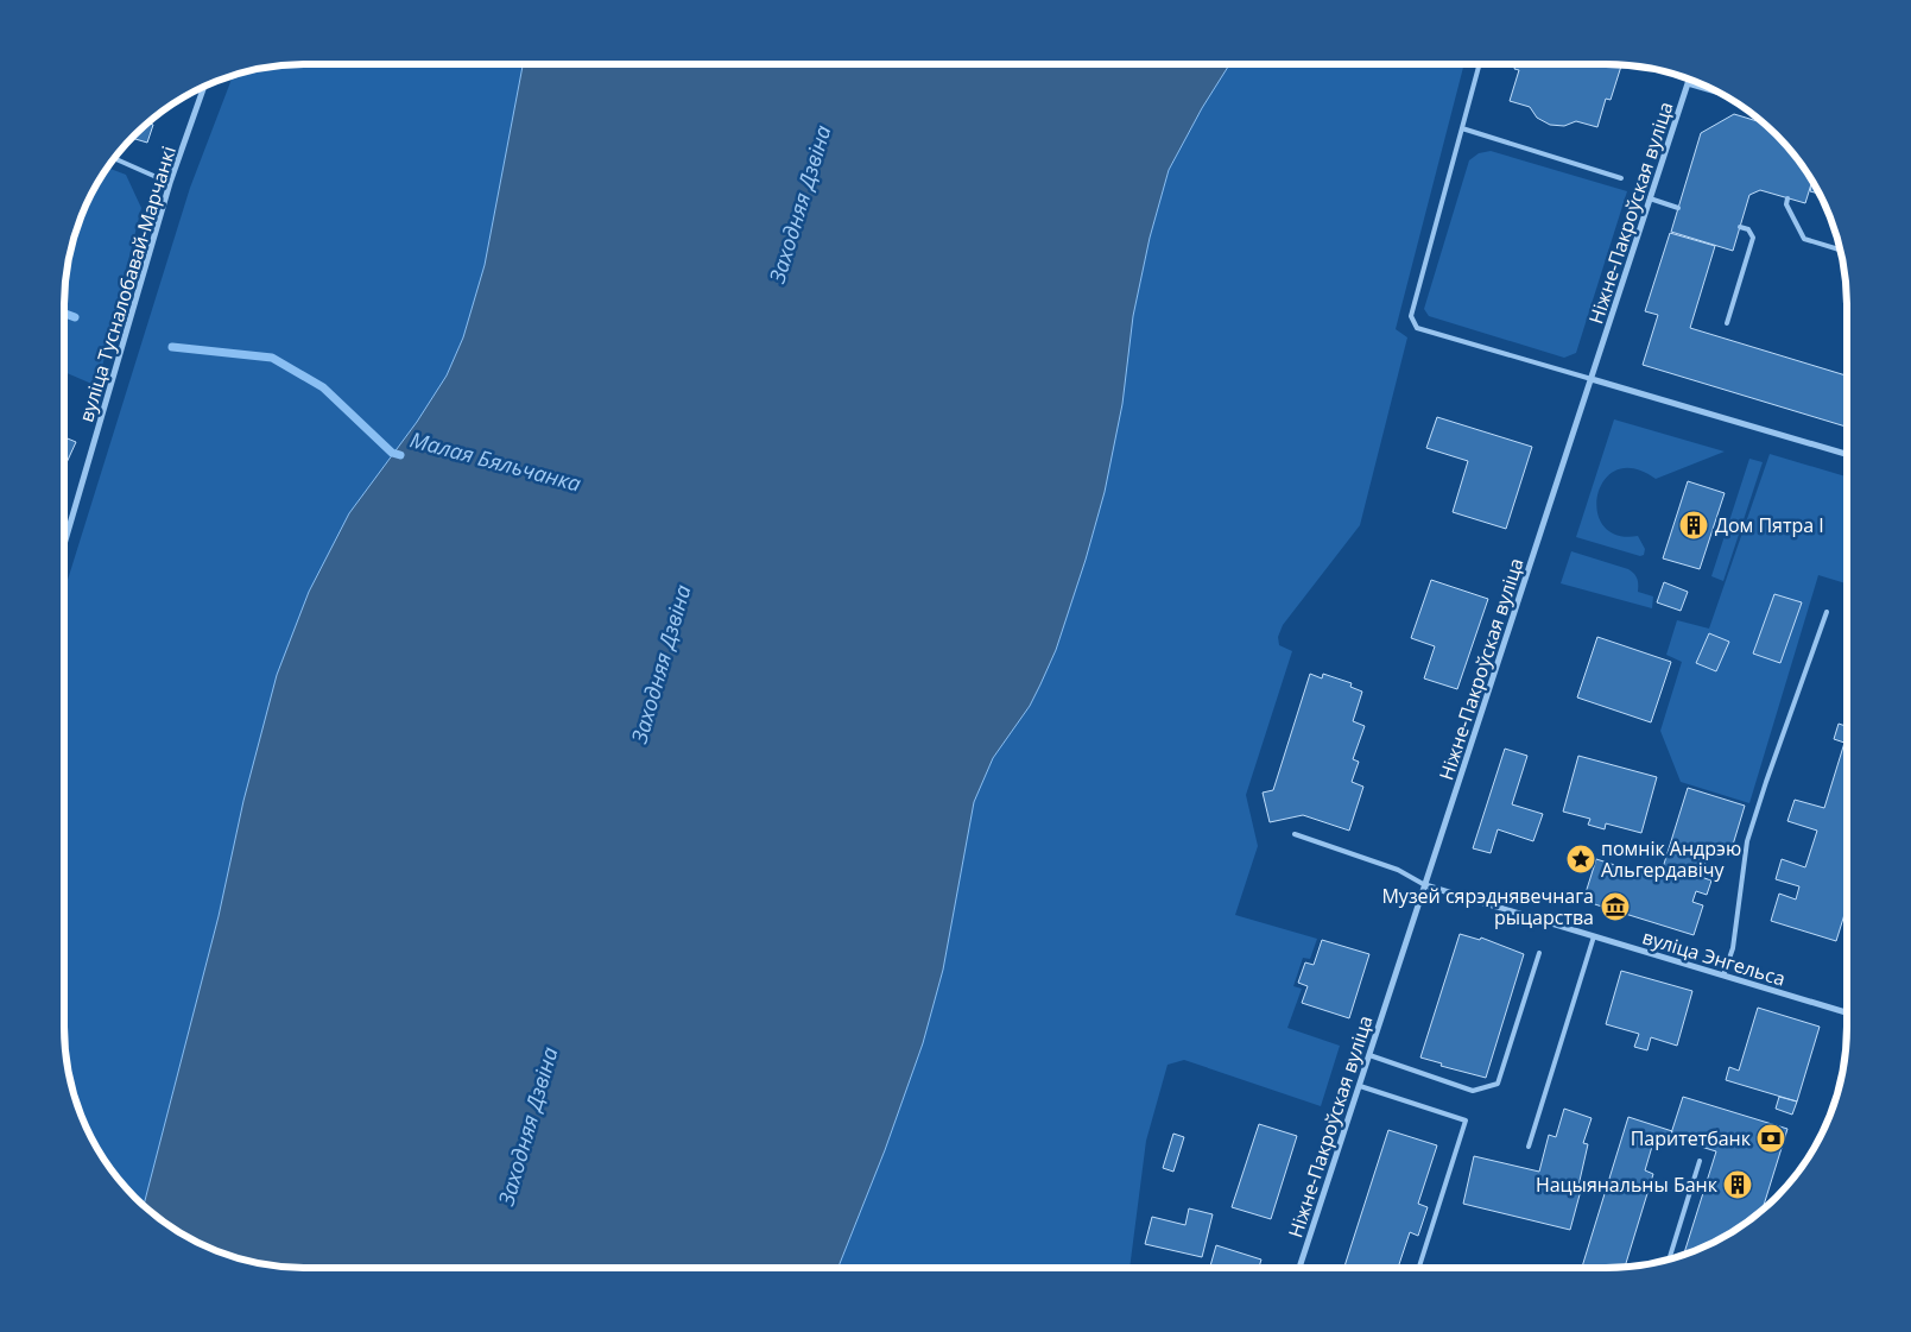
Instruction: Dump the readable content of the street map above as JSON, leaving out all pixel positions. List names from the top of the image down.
{
  "streets": {
    "street": ["Ніжне-Пакроўская вуліца", "вуліца Тусналобавай-Марчанкі", "вуліца Энгельса"]
  },
  "crossings": [
    ["Ніжне-Пакроўская вуліца", "вуліца Энгельса"]
  ],
  "water": ["Заходняя Дзвіна", "Малая Бяльчанка"],
  "places": {
    "building": ["Дом Пятра І", "Нацыянальны Банк"],
    "place": ["помнік Андрэю Альгердавічу"],
    "museum": ["Музей сярэднявечнага рыцарства"],
    "bank": ["Паритетбанк"]
  }
}
